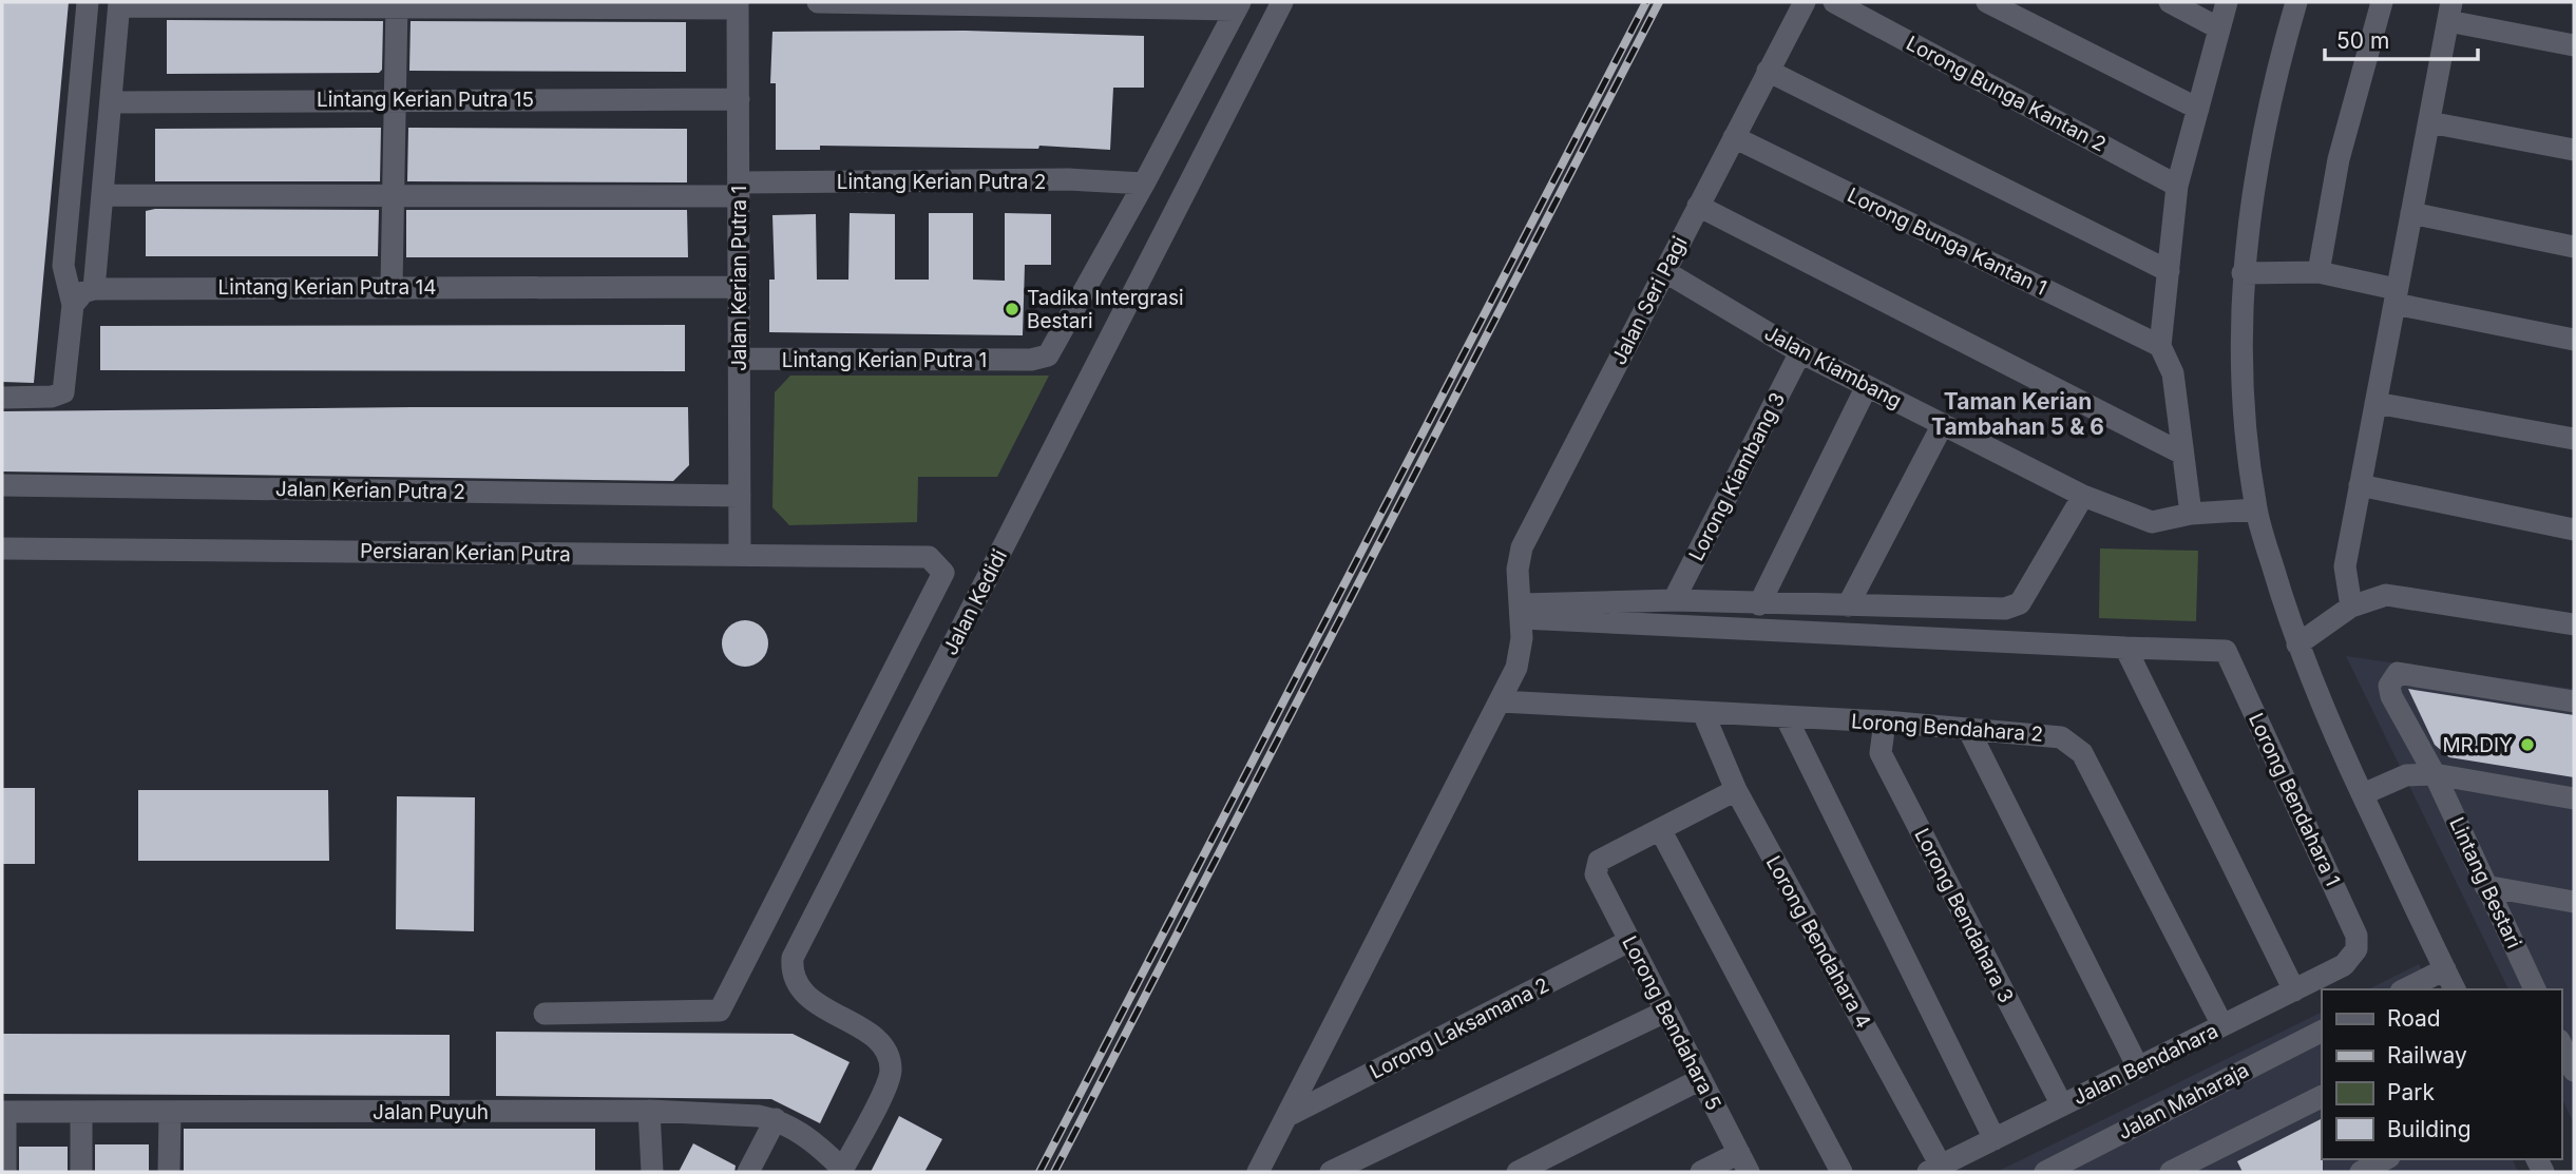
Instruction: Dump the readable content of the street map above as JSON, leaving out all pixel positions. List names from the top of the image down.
{
  "streets": {
    "street": [
      "Lorong Bunga Kantan 2",
      "Lintang Kerian Putra 15",
      "Lintang Kerian Putra 2",
      "Lorong Bunga Kantan 1",
      "Jalan Kerian Putra 1",
      "Lintang Kerian Putra 14",
      "Jalan Seri Pagi",
      "Lintang Kerian Putra 1",
      "Jalan Kiambang",
      "Lorong Kiambang 3",
      "Jalan Kerian Putra 2",
      "Persiaran Kerian Putra",
      "Jalan Kedidi",
      "Lorong Bendahara 2",
      "Lorong Bendahara 1",
      "Lintang Bestari",
      "Lorong Bendahara 3",
      "Lorong Bendahara 4",
      "Lorong Bendahara 5",
      "Lorong Laksamana 2",
      "Jalan Bendahara",
      "Jalan Maharaja",
      "Jalan Puyuh"
    ]
  },
  "crossings": [
    ["Lintang Kerian Putra 15", "Jalan Kerian Putra 1"],
    ["Lintang Kerian Putra 2", "Jalan Kerian Putra 1"],
    ["Lintang Kerian Putra 2", "Lintang Kerian Putra 1"],
    ["Lorong Bunga Kantan 1", "Jalan Seri Pagi"],
    ["Jalan Kerian Putra 1", "Lintang Kerian Putra 14"],
    ["Jalan Kerian Putra 1", "Lintang Kerian Putra 1"],
    ["Jalan Kerian Putra 1", "Jalan Kerian Putra 2"],
    ["Jalan Kerian Putra 1", "Persiaran Kerian Putra"],
    ["Jalan Seri Pagi", "Jalan Kiambang"],
    ["Jalan Seri Pagi", "Lorong Bendahara 2"],
    ["Jalan Seri Pagi", "Lorong Laksamana 2"],
    ["Jalan Kiambang", "Lorong Kiambang 3"],
    ["Jalan Kedidi", "Jalan Puyuh"],
    ["Lorong Bendahara 2", "Lorong Bendahara 3"],
    ["Lorong Bendahara 2", "Lorong Bendahara 4"],
    ["Lorong Bendahara 2", "Jalan Bendahara"],
    ["Lorong Bendahara 1", "Jalan Bendahara"],
    ["Lorong Bendahara 3", "Jalan Bendahara"],
    ["Lorong Bendahara 4", "Jalan Bendahara"],
    ["Lorong Bendahara 5", "Lorong Laksamana 2"]
  ],
  "districts": ["Taman Kerian Tambahan 5 & 6"],
  "places": ["Tadika Intergrasi Bestari", "MR.DIY"],
  "legend": [
    "Road",
    "Railway",
    "Park",
    "Building"
  ],
  "scale_bar": "50 m"
}
